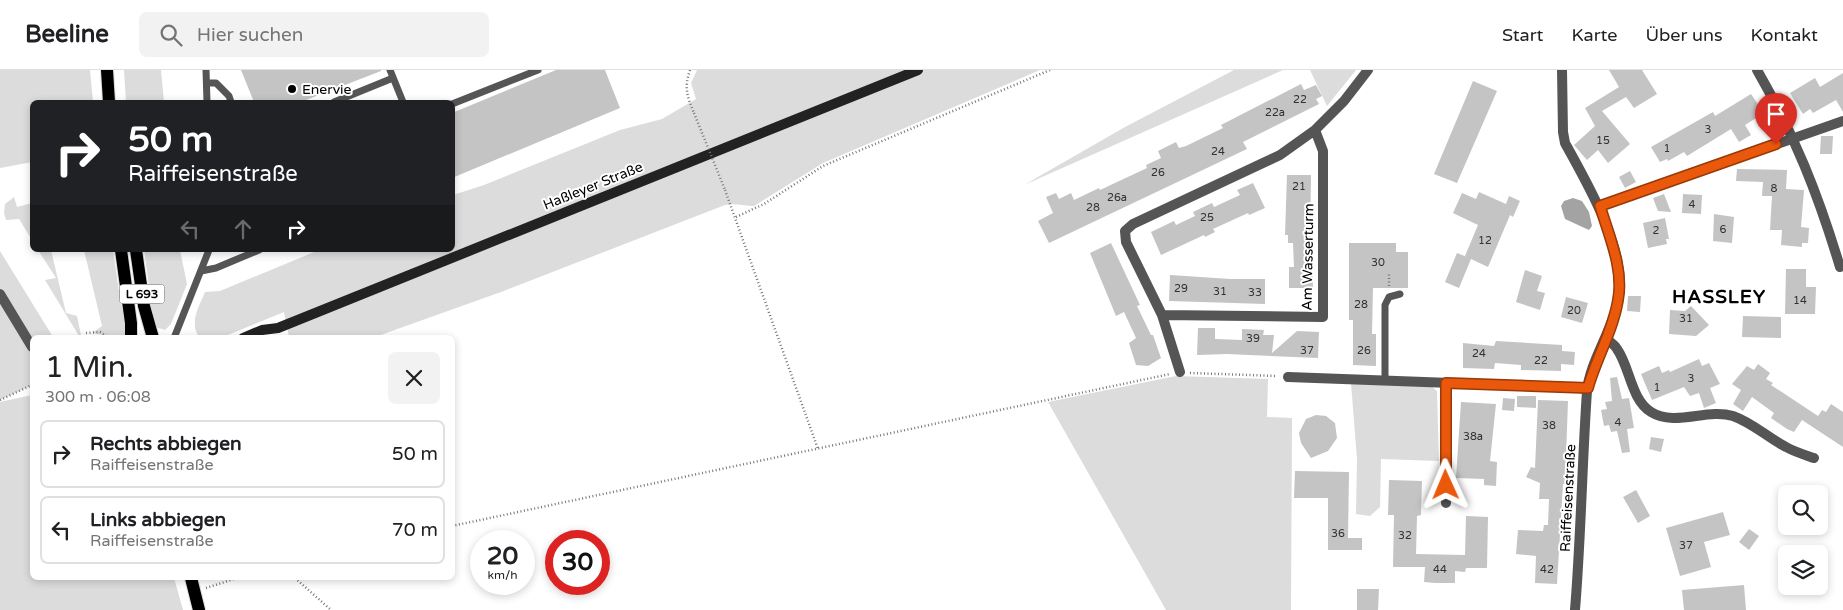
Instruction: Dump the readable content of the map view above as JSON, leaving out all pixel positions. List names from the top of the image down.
{
  "streets": {
    "main road": ["Haßleyer Straße", "L 693"],
    "street": ["Am Wasserturm", "Raiffeisenstraße"]
  },
  "districts": ["HASSLEY"],
  "places": ["Enervie"],
  "house_numbers": [
    "22",
    "22a",
    "3",
    "15",
    "1",
    "24",
    "26",
    "21",
    "8",
    "26a",
    "4",
    "28",
    "25",
    "6",
    "2",
    "12",
    "30",
    "29",
    "31",
    "33",
    "14",
    "28",
    "20",
    "31",
    "39",
    "37",
    "26",
    "24",
    "22",
    "3",
    "1",
    "4",
    "38",
    "38a",
    "36",
    "32",
    "37",
    "44",
    "42"
  ],
  "page": {
    "header": "Beeline",
    "search": "Hier suchen",
    "nav": [
      "Start",
      "Karte",
      "Über uns",
      "Kontakt"
    ],
    "turn": ["50 m", "Raiffeisenstraße"],
    "heading": ["1 Min.", "300 m · 06:08"],
    "list": [
      {
        "name": "Rechts abbiegen",
        "note": "Raiffeisenstraße",
        "value": "50 m"
      },
      {
        "name": "Links abbiegen",
        "note": "Raiffeisenstraße",
        "value": "70 m"
      }
    ],
    "speed": "20 km/h",
    "limit": "30"
  }
}
